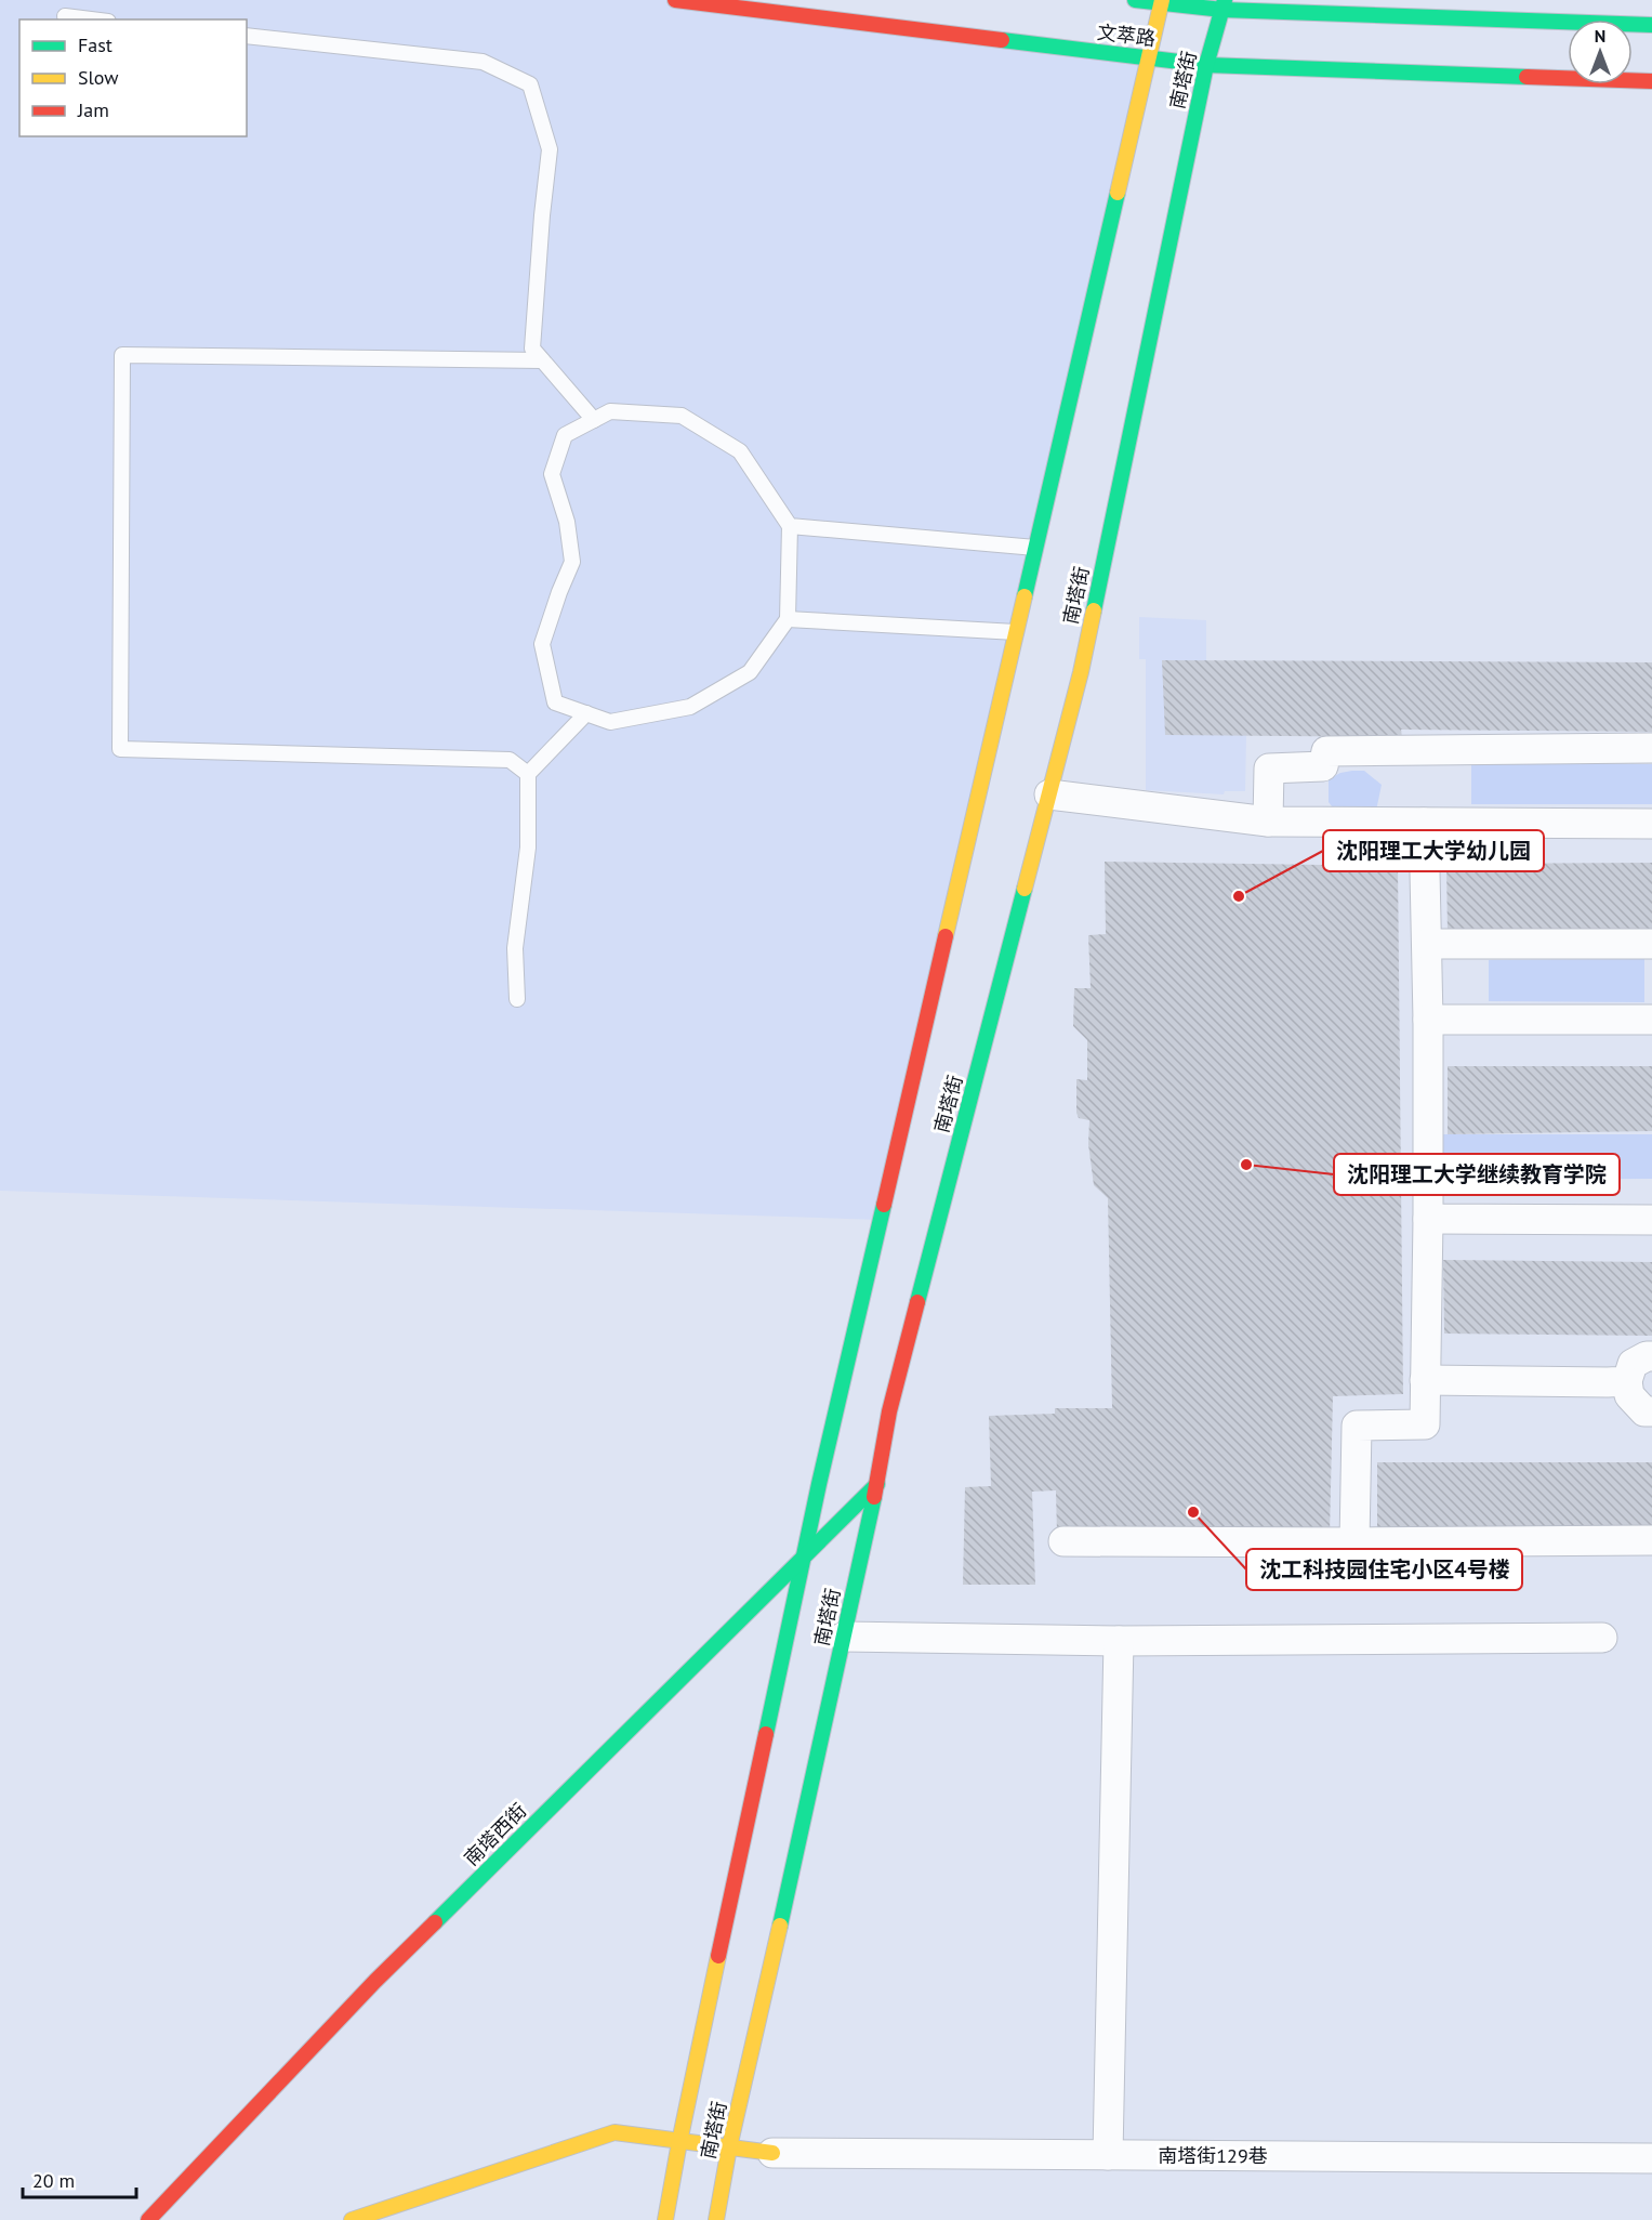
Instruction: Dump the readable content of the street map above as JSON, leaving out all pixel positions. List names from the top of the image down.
{
  "streets": {
    "street": [
      "文萃路",
      "南塔街",
      "南塔西街",
      "南塔街129巷"
    ]
  },
  "crossings": [
    ["文萃路", "南塔街"],
    ["南塔街", "南塔西街"]
  ],
  "places": ["沈阳理工大学幼儿园", "沈阳理工大学继续教育学院", "沈工科技园住宅小区4号楼"],
  "legend": ["Fast", "Slow", "Jam"],
  "scale_bar": "20 m",
  "north": "top"
}
